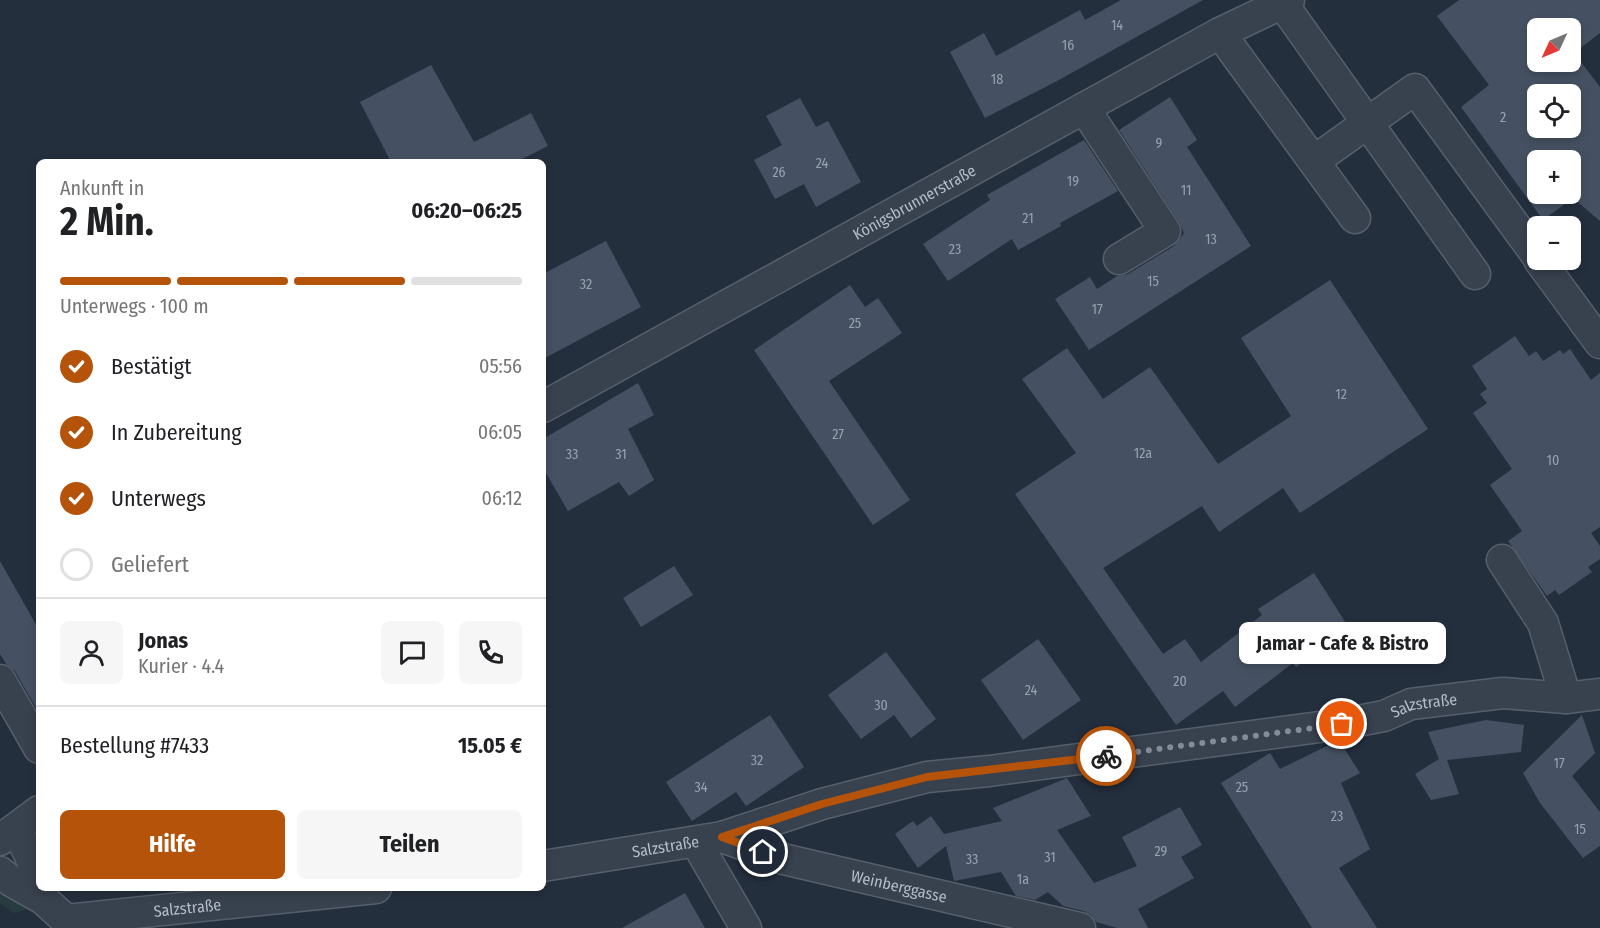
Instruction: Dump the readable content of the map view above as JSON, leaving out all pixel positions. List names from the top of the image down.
{
  "streets": {
    "street": ["Königsbrunnerstraße", "Salzstraße", "Weinberggasse"]
  },
  "crossings": [
    ["Salzstraße", "Weinberggasse"]
  ],
  "places": ["Jamar - Cafe & Bistro"],
  "house_numbers": [
    "14",
    "16",
    "18",
    "2",
    "9",
    "24",
    "26",
    "19",
    "11",
    "21",
    "13",
    "23",
    "15",
    "32",
    "17",
    "25",
    "12",
    "27",
    "12a",
    "33",
    "31",
    "10",
    "20",
    "24",
    "30",
    "32",
    "17",
    "34",
    "25",
    "23",
    "15",
    "29",
    "31",
    "33",
    "1a"
  ],
  "north": "bottom left",
  "page": {
    "map_buttons": ["+", "−"],
    "heading": ["2 Min.", "Ankunft in", "06:20–06:25"],
    "panel": [
      "Jonas",
      "Kurier · 4.4",
      "Bestellung #7433",
      "15.05 €"
    ],
    "bar": "Unterwegs · 100 m",
    "list": [
      ["Bestätigt", "05:56"],
      ["In Zubereitung", "06:05"],
      ["Unterwegs", "06:12"],
      "Geliefert"
    ],
    "bubble": "Jamar - Cafe & Bistro",
    "buttons": ["Hilfe", "Teilen"]
  }
}
